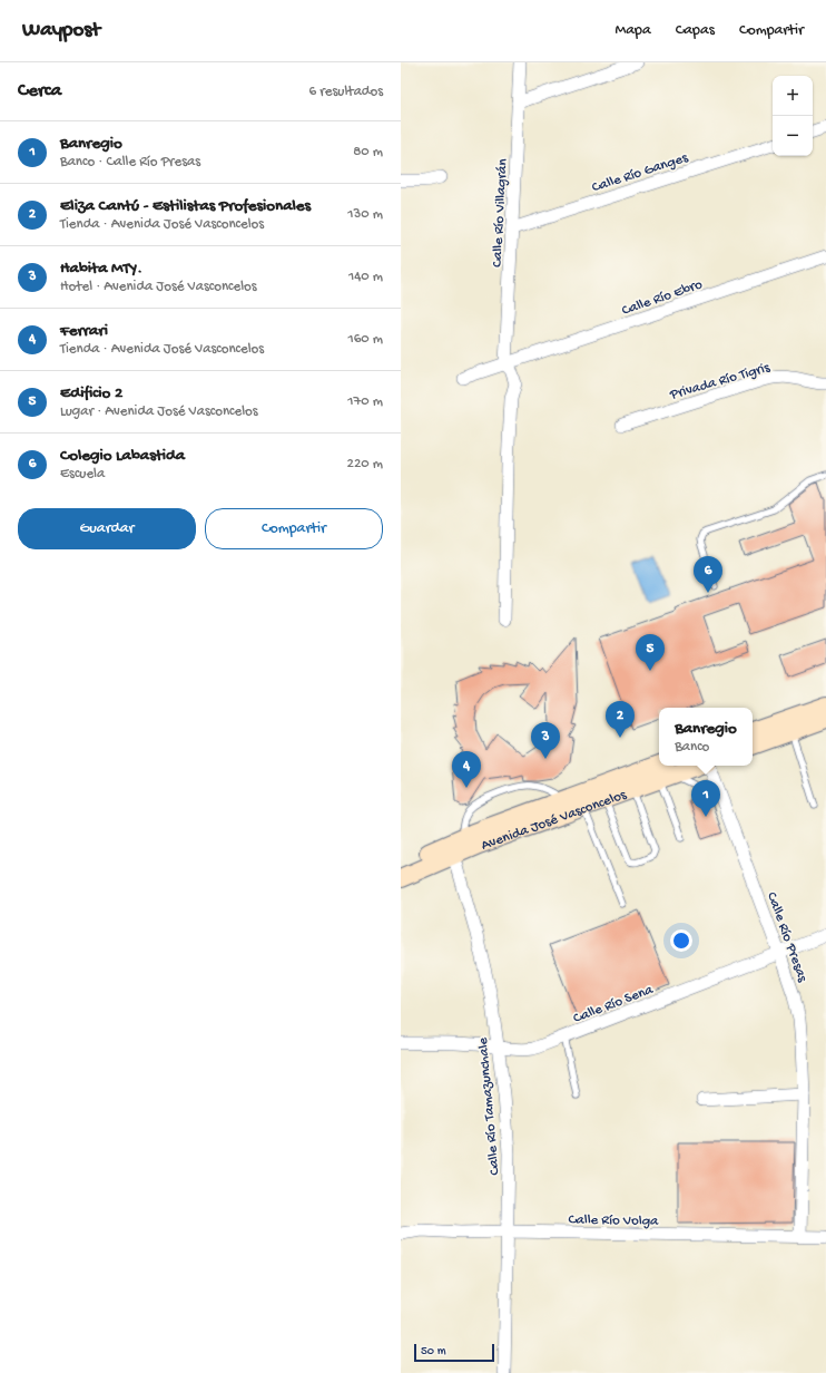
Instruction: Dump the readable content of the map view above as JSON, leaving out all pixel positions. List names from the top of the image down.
{
  "streets": {
    "main road": ["Avenida José Vasconcelos"],
    "street": [
      "Calle Río Ganges",
      "Calle Río Villagrán",
      "Calle Río Ebro",
      "Privada Río Tigris",
      "Calle Río Presas",
      "Calle Río Sena",
      "Calle Río Tamazunchale",
      "Calle Río Volga"
    ]
  },
  "crossings": [
    ["Calle Río Ganges", "Calle Río Villagrán"],
    ["Calle Río Villagrán", "Calle Río Ebro"],
    ["Avenida José Vasconcelos", "Calle Río Tamazunchale"],
    ["Calle Río Presas", "Calle Río Sena"],
    ["Calle Río Presas", "Calle Río Volga"],
    ["Calle Río Sena", "Calle Río Tamazunchale"],
    ["Calle Río Tamazunchale", "Calle Río Volga"]
  ],
  "scale_bar": "50 m",
  "page": {
    "header": "Waypost",
    "nav": ["Mapa", "Capas", "Compartir"],
    "heading": ["Cerca", "6 resultados"],
    "map_buttons": ["+", "−"],
    "list": [
      {
        "mark": "1",
        "name": "Banregio",
        "note": "Banco · Calle Río Presas",
        "value": "80 m"
      },
      {
        "mark": "2",
        "name": "Eliza Cantú - Estilistas Profesionales",
        "note": "Tienda · Avenida José Vasconcelos",
        "value": "130 m"
      },
      {
        "mark": "3",
        "name": "Habita MTY.",
        "note": "Hotel · Avenida José Vasconcelos",
        "value": "140 m"
      },
      {
        "mark": "4",
        "name": "Ferrari",
        "note": "Tienda · Avenida José Vasconcelos",
        "value": "160 m"
      },
      {
        "mark": "5",
        "name": "Edificio 2",
        "note": "Lugar · Avenida José Vasconcelos",
        "value": "170 m"
      },
      {
        "mark": "6",
        "name": "Colegio Labastida",
        "note": "Escuela",
        "value": "220 m"
      }
    ],
    "buttons": ["Guardar", "Compartir"],
    "pins": [
      "6",
      "5",
      "2",
      "3",
      "4",
      "1"
    ],
    "popup": ["Banregio", "Banco"],
    "scale": "50 m"
  }
}
